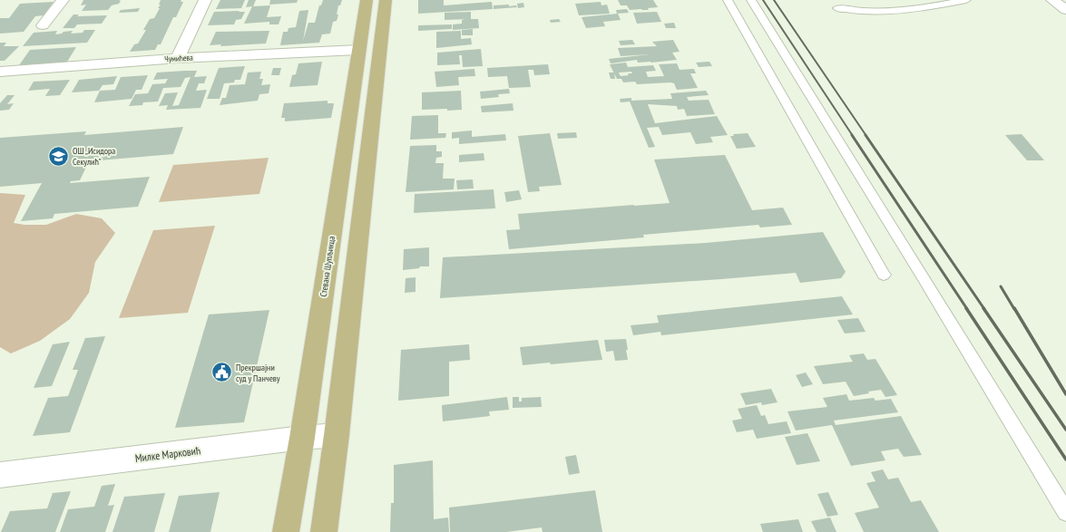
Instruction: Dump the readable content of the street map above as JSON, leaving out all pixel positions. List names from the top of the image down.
{
  "streets": {
    "main road": ["Стевана Шупљикца"],
    "street": ["Чумићева", "Милке Марковић"]
  },
  "crossings": [
    ["Чумићева", "Стевана Шупљикца"],
    ["Стевана Шупљикца", "Милке Марковић"]
  ],
  "places": {
    "school or university": ["ОШ „Исидора Секулић”"],
    "public building": ["Прекршајни суд у Панчеву"]
  }
}
